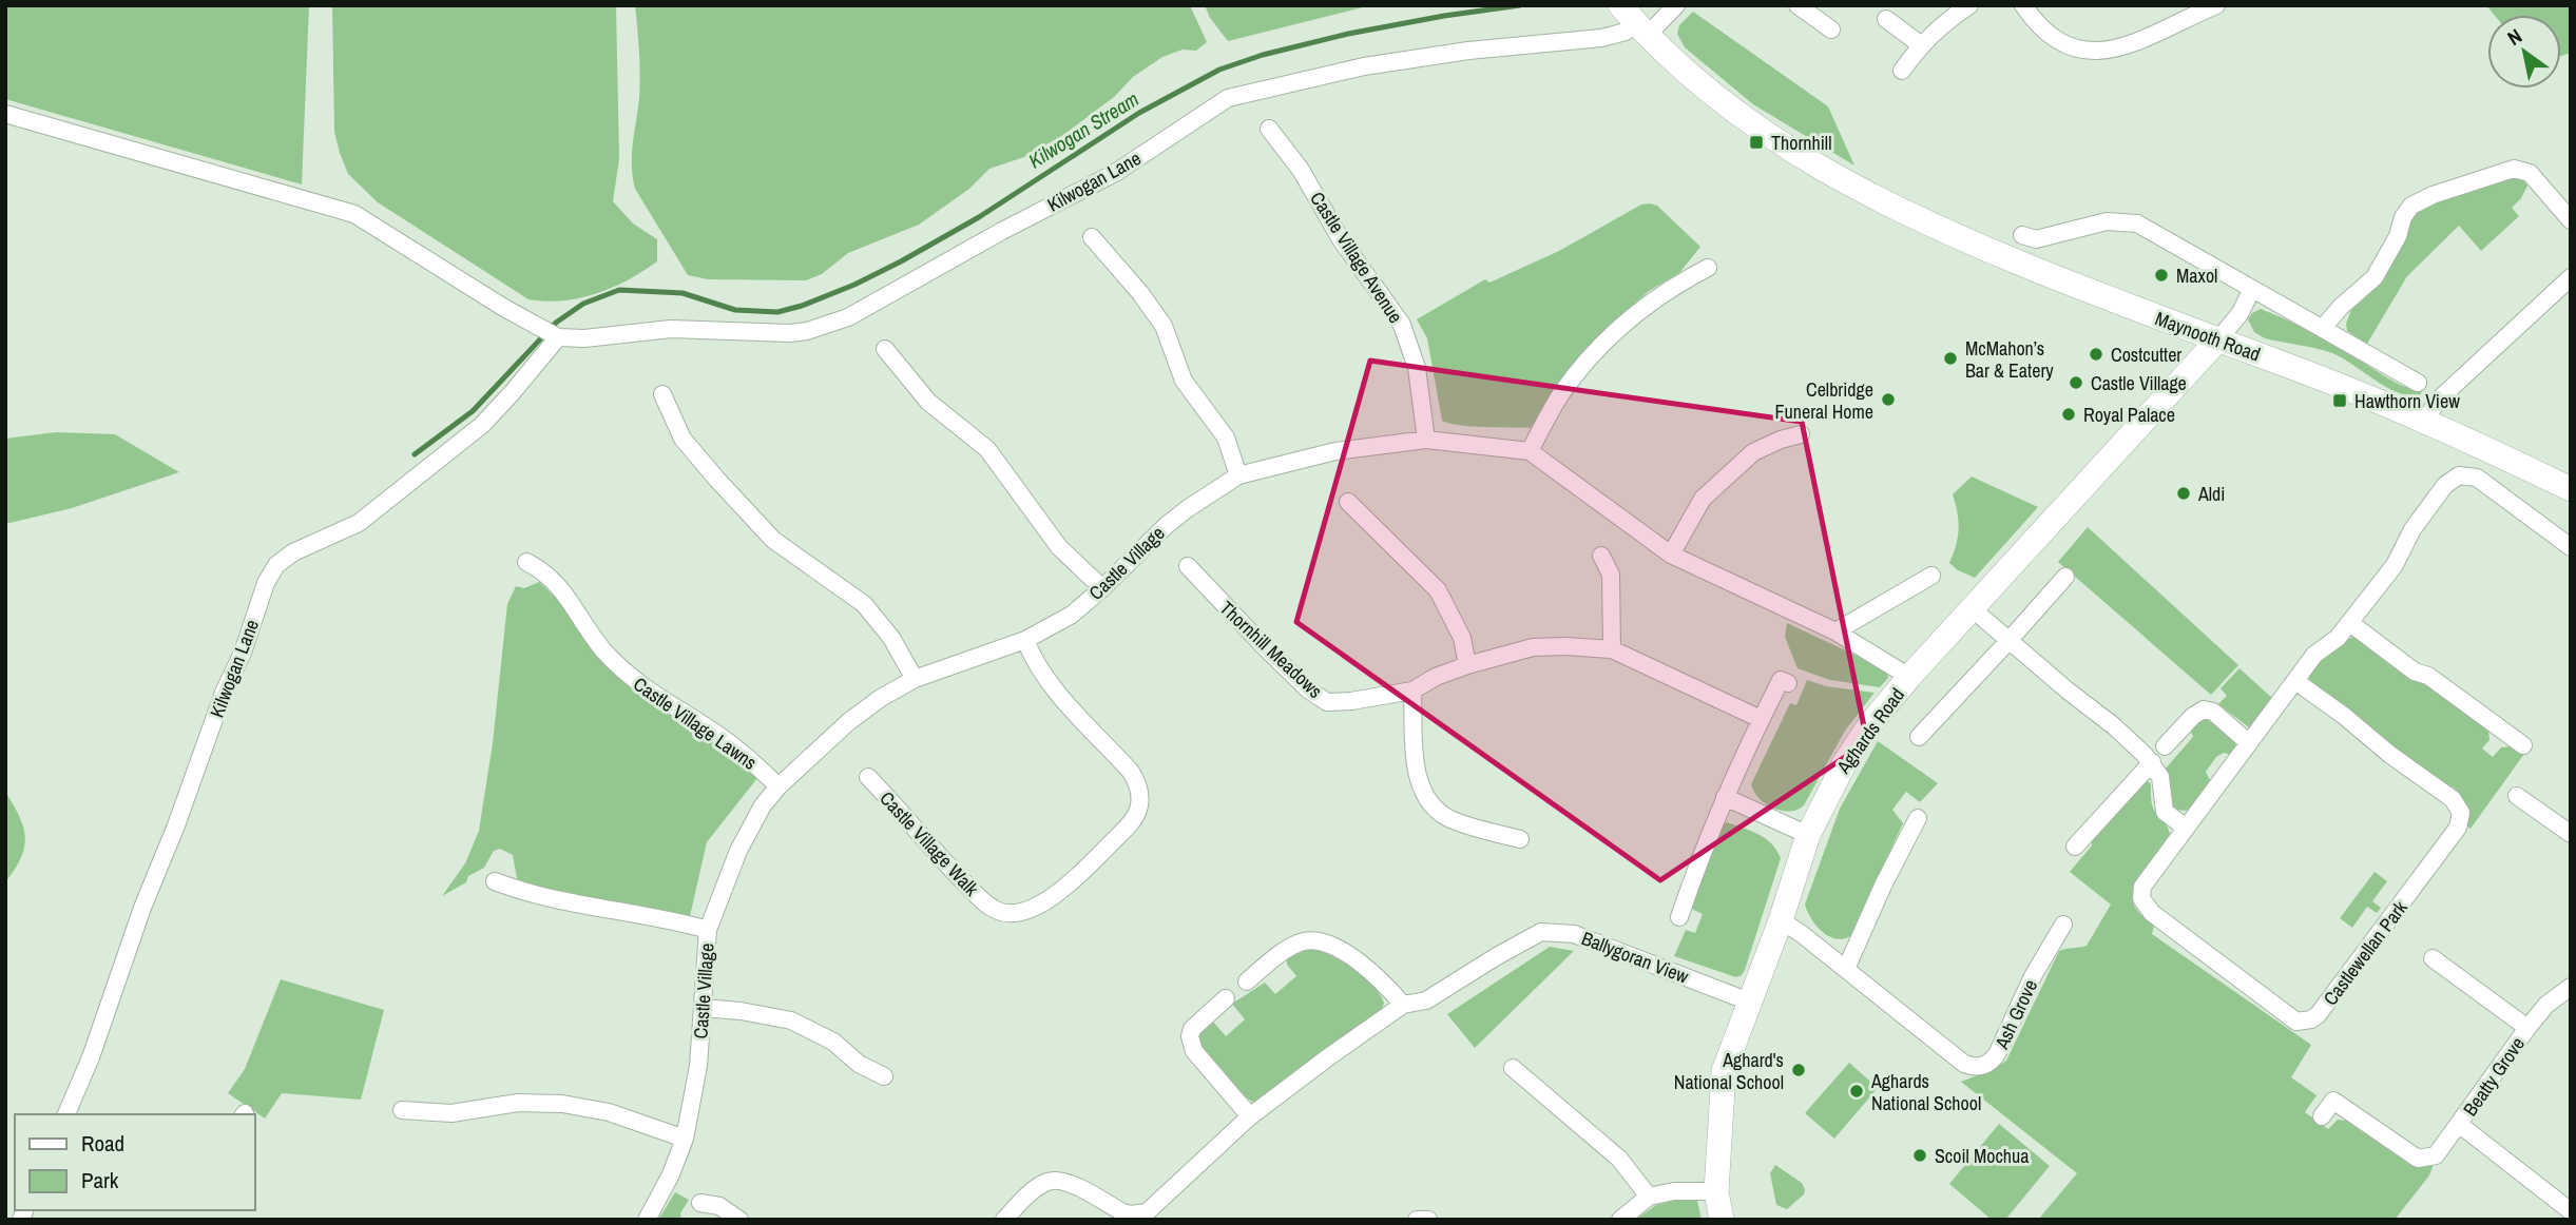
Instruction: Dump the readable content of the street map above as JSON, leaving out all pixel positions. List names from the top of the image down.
{
  "streets": {
    "street": [
      "Kilwogan Lane",
      "Castle Village Avenue",
      "Maynooth Road",
      "Castle Village",
      "Thornhill Meadows",
      "Castle Village Lawns",
      "Aghards Road",
      "Castle Village Walk",
      "Castlewellan Park",
      "Ballygoran View",
      "Ash Grove",
      "Beatty Grove"
    ]
  },
  "crossings": [
    ["Kilwogan Lane", "Maynooth Road"],
    ["Castle Village Avenue", "Castle Village"],
    ["Maynooth Road", "Aghards Road"],
    ["Castle Village", "Castle Village Lawns"],
    ["Castle Village", "Aghards Road"],
    ["Castle Village", "Castle Village Walk"],
    ["Aghards Road", "Ballygoran View"],
    ["Aghards Road", "Ash Grove"]
  ],
  "water": ["Kilwogan Stream"],
  "places": {
    "transit": ["Thornhill", "Hawthorn View"],
    "other": [
      "Maxol",
      "Costcutter",
      "McMahon’s Bar & Eatery",
      "Castle Village",
      "Celbridge Funeral Home",
      "Royal Palace",
      "Aldi",
      "Aghard's National School",
      "Aghards National School",
      "Scoil Mochua"
    ]
  },
  "legend": ["Road", "Park"],
  "north": "top left"
}
